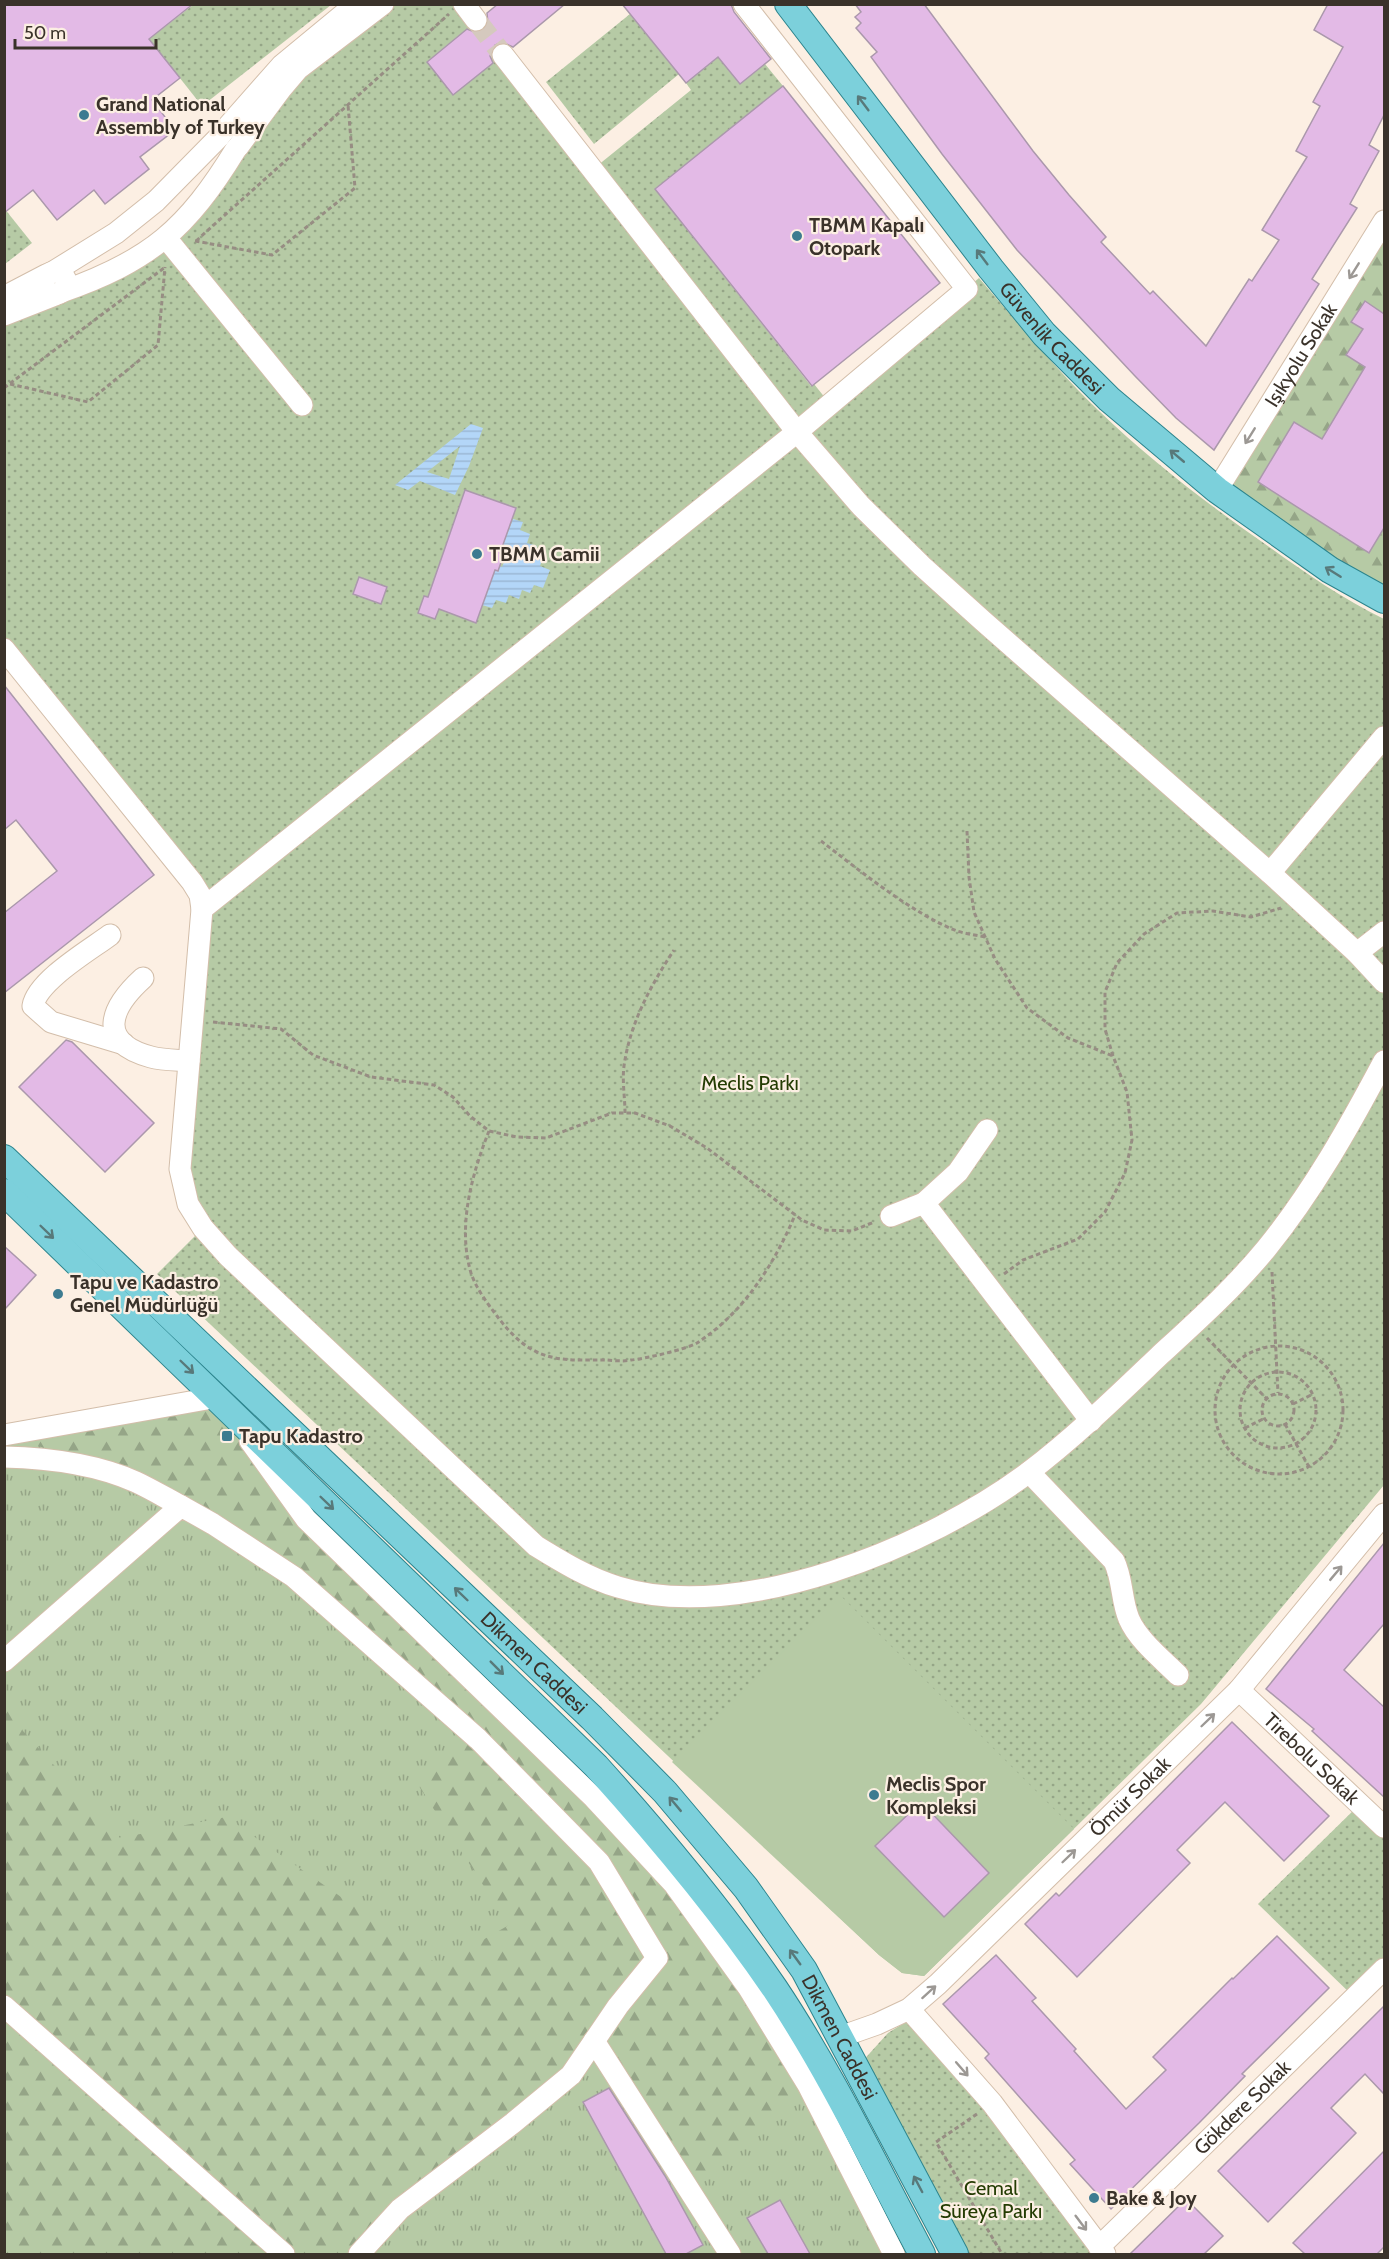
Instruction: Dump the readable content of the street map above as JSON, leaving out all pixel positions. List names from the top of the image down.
{
  "streets": {
    "main road": ["Güvenlik Caddesi", "Dikmen Caddesi"],
    "street": [
      "Işıkyolu Sokak",
      "Tirebolu Sokak",
      "Ömür Sokak",
      "Gökdere Sokak"
    ]
  },
  "crossings": [
    ["Güvenlik Caddesi", "Işıkyolu Sokak"],
    ["Dikmen Caddesi", "Ömür Sokak"],
    ["Tirebolu Sokak", "Ömür Sokak"]
  ],
  "one_way": ["Güvenlik Caddesi", "Işıkyolu Sokak", "Ömür Sokak"],
  "parks": ["Meclis Parkı", "Cemal Süreya Parkı"],
  "places": {
    "other": [
      "Grand National Assembly of Turkey",
      "TBMM Kapalı Otopark",
      "TBMM Camii",
      "Tapu ve Kadastro Genel Müdürlüğü",
      "Meclis Spor Kompleksi",
      "Bake & Joy"
    ],
    "transit": ["Tapu Kadastro"]
  },
  "scale_bar": "50 m"
}
